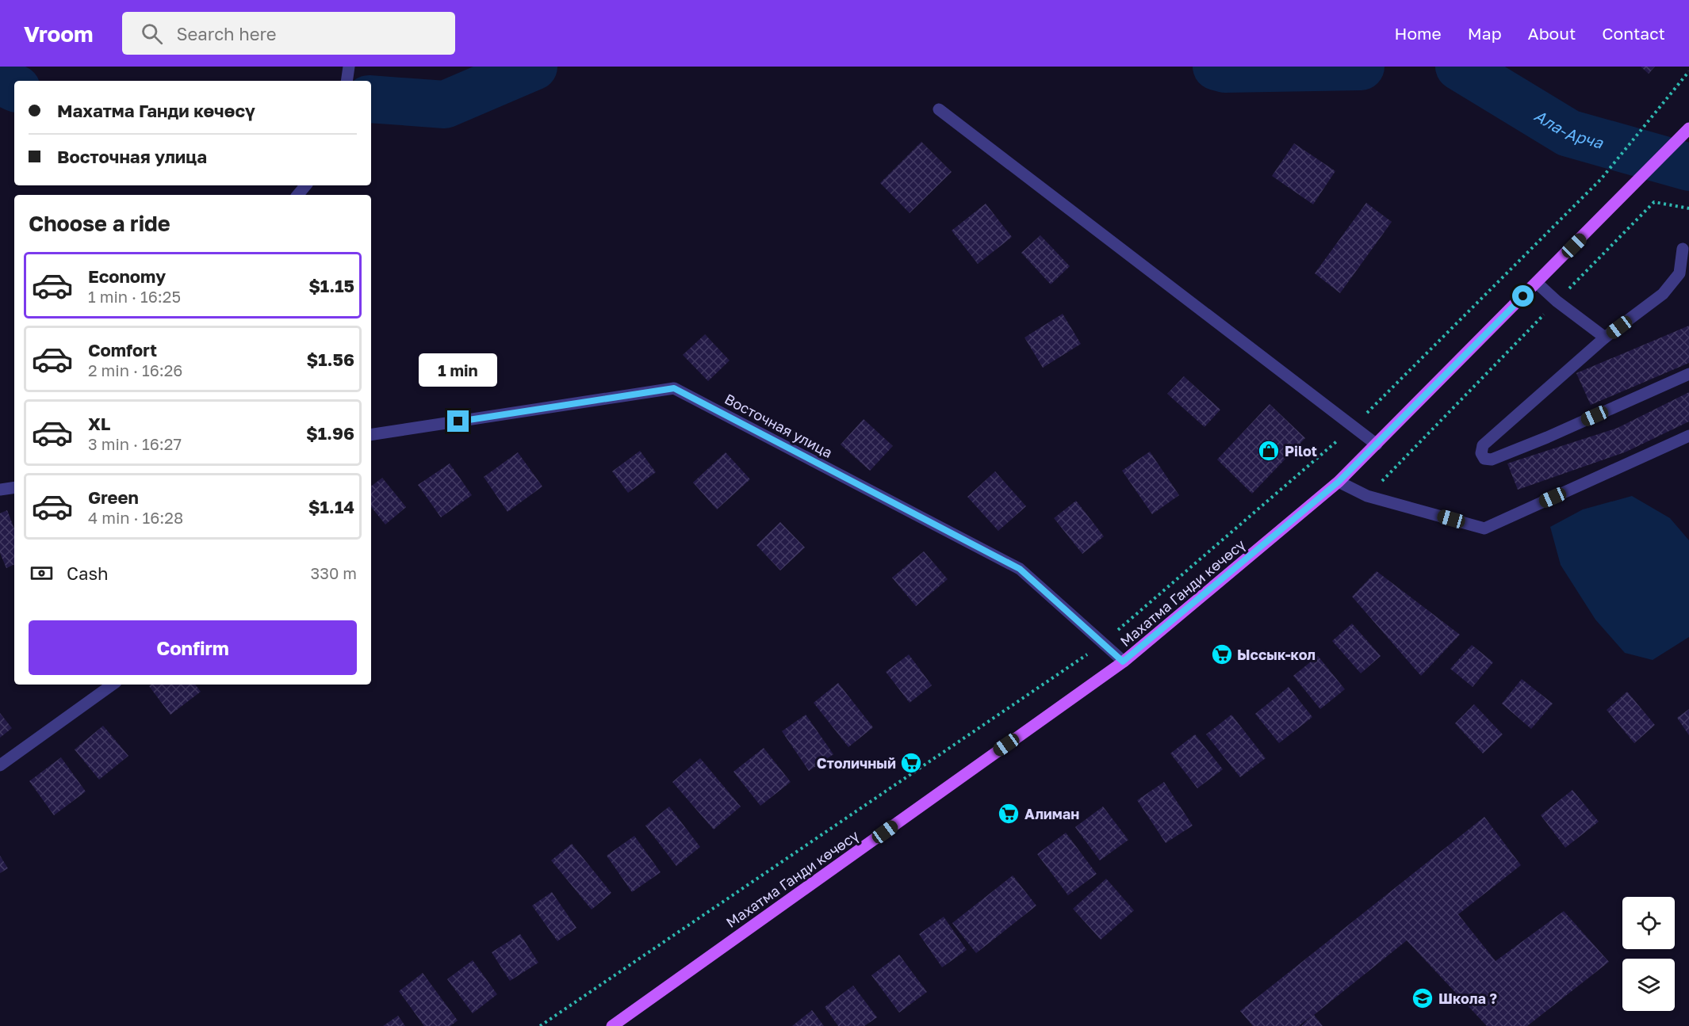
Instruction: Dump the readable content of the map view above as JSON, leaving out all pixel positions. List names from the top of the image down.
{
  "streets": {
    "main road": ["Махатма Ганди көчөсү"],
    "street": ["Восточная улица"]
  },
  "crossings": [
    ["Восточная улица", "Махатма Ганди көчөсү"]
  ],
  "water": ["Ала-Арча"],
  "places": {
    "shop": ["Pilot"],
    "supermarket": ["Ыссык-кол", "Столичный", "Алиман"],
    "school or university": ["Школа ?"]
  },
  "page": {
    "header": "Vroom",
    "search": "Search here",
    "nav": [
      "Home",
      "Map",
      "About",
      "Contact"
    ],
    "banner": ["Махатма Ганди көчөсү", "Восточная улица"],
    "heading": "Choose a ride",
    "list": [
      {
        "name": "Economy",
        "note": "1 min · 16:25",
        "value": "$1.15"
      },
      {
        "name": "Comfort",
        "note": "2 min · 16:26",
        "value": "$1.56"
      },
      {
        "name": "XL",
        "note": "3 min · 16:27",
        "value": "$1.96"
      },
      {
        "name": "Green",
        "note": "4 min · 16:28",
        "value": "$1.14"
      }
    ],
    "bubble": "1 min",
    "pay": ["Cash", "330 m"],
    "buttons": "Confirm"
  }
}
